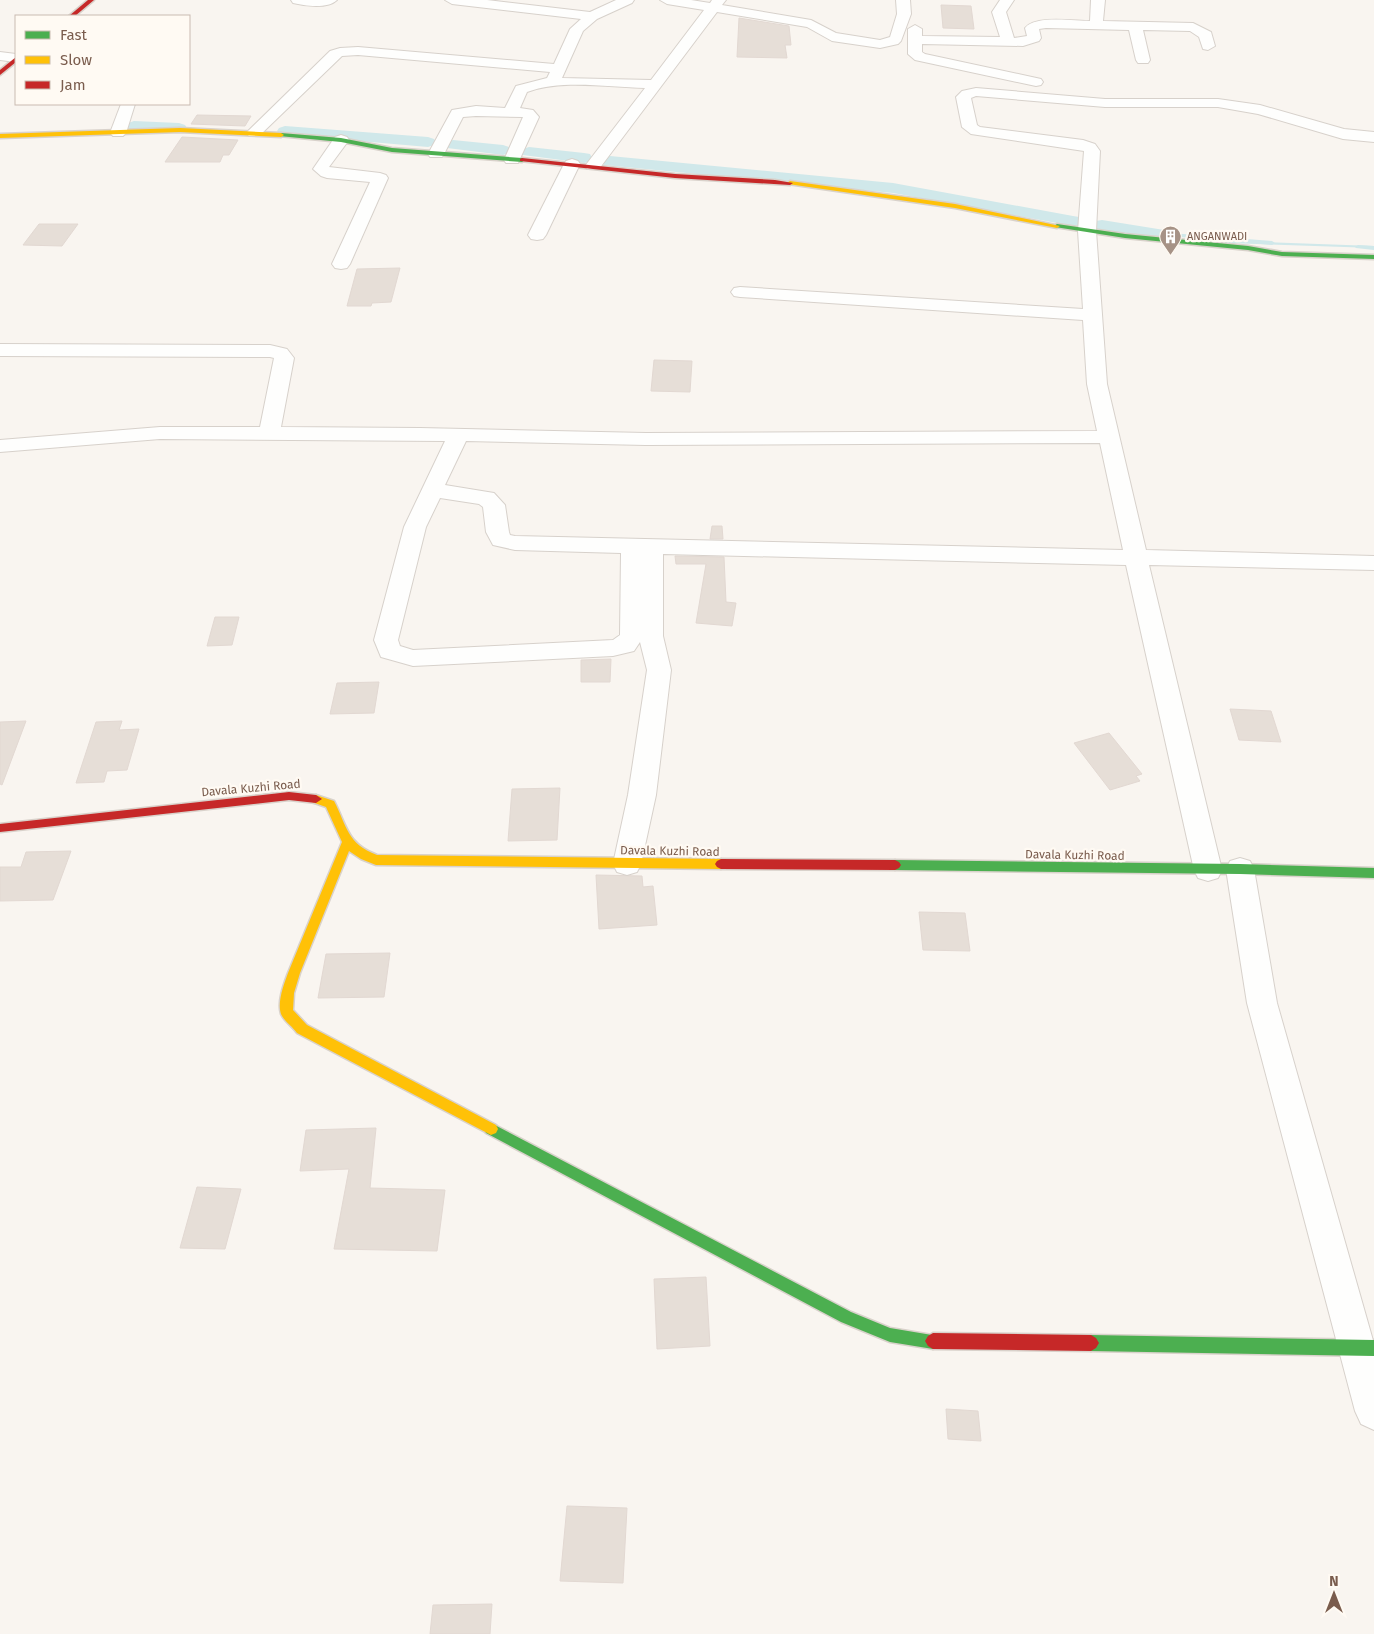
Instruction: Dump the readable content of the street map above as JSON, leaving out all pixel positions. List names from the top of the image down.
{
  "streets": {
    "street": ["Davala Kuzhi Road"]
  },
  "places": {
    "building": ["ANGANWADI"]
  },
  "legend": ["Fast", "Slow", "Jam"],
  "north": "top"
}
